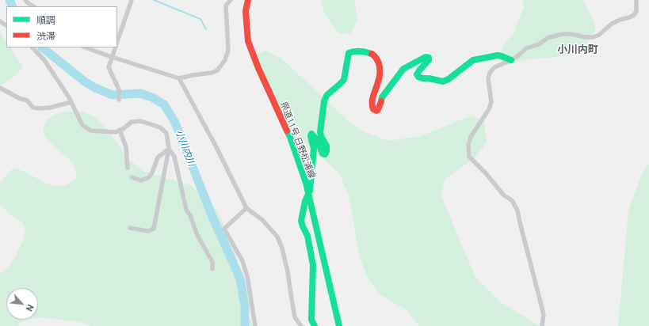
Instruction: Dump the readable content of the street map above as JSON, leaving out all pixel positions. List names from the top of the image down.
{
  "streets": {
    "street": ["県道11号 日野松浦線"]
  },
  "districts": ["小川内町"],
  "water": ["小川内川"],
  "legend": ["順調", "渋滞"],
  "north": "bottom right"
}
